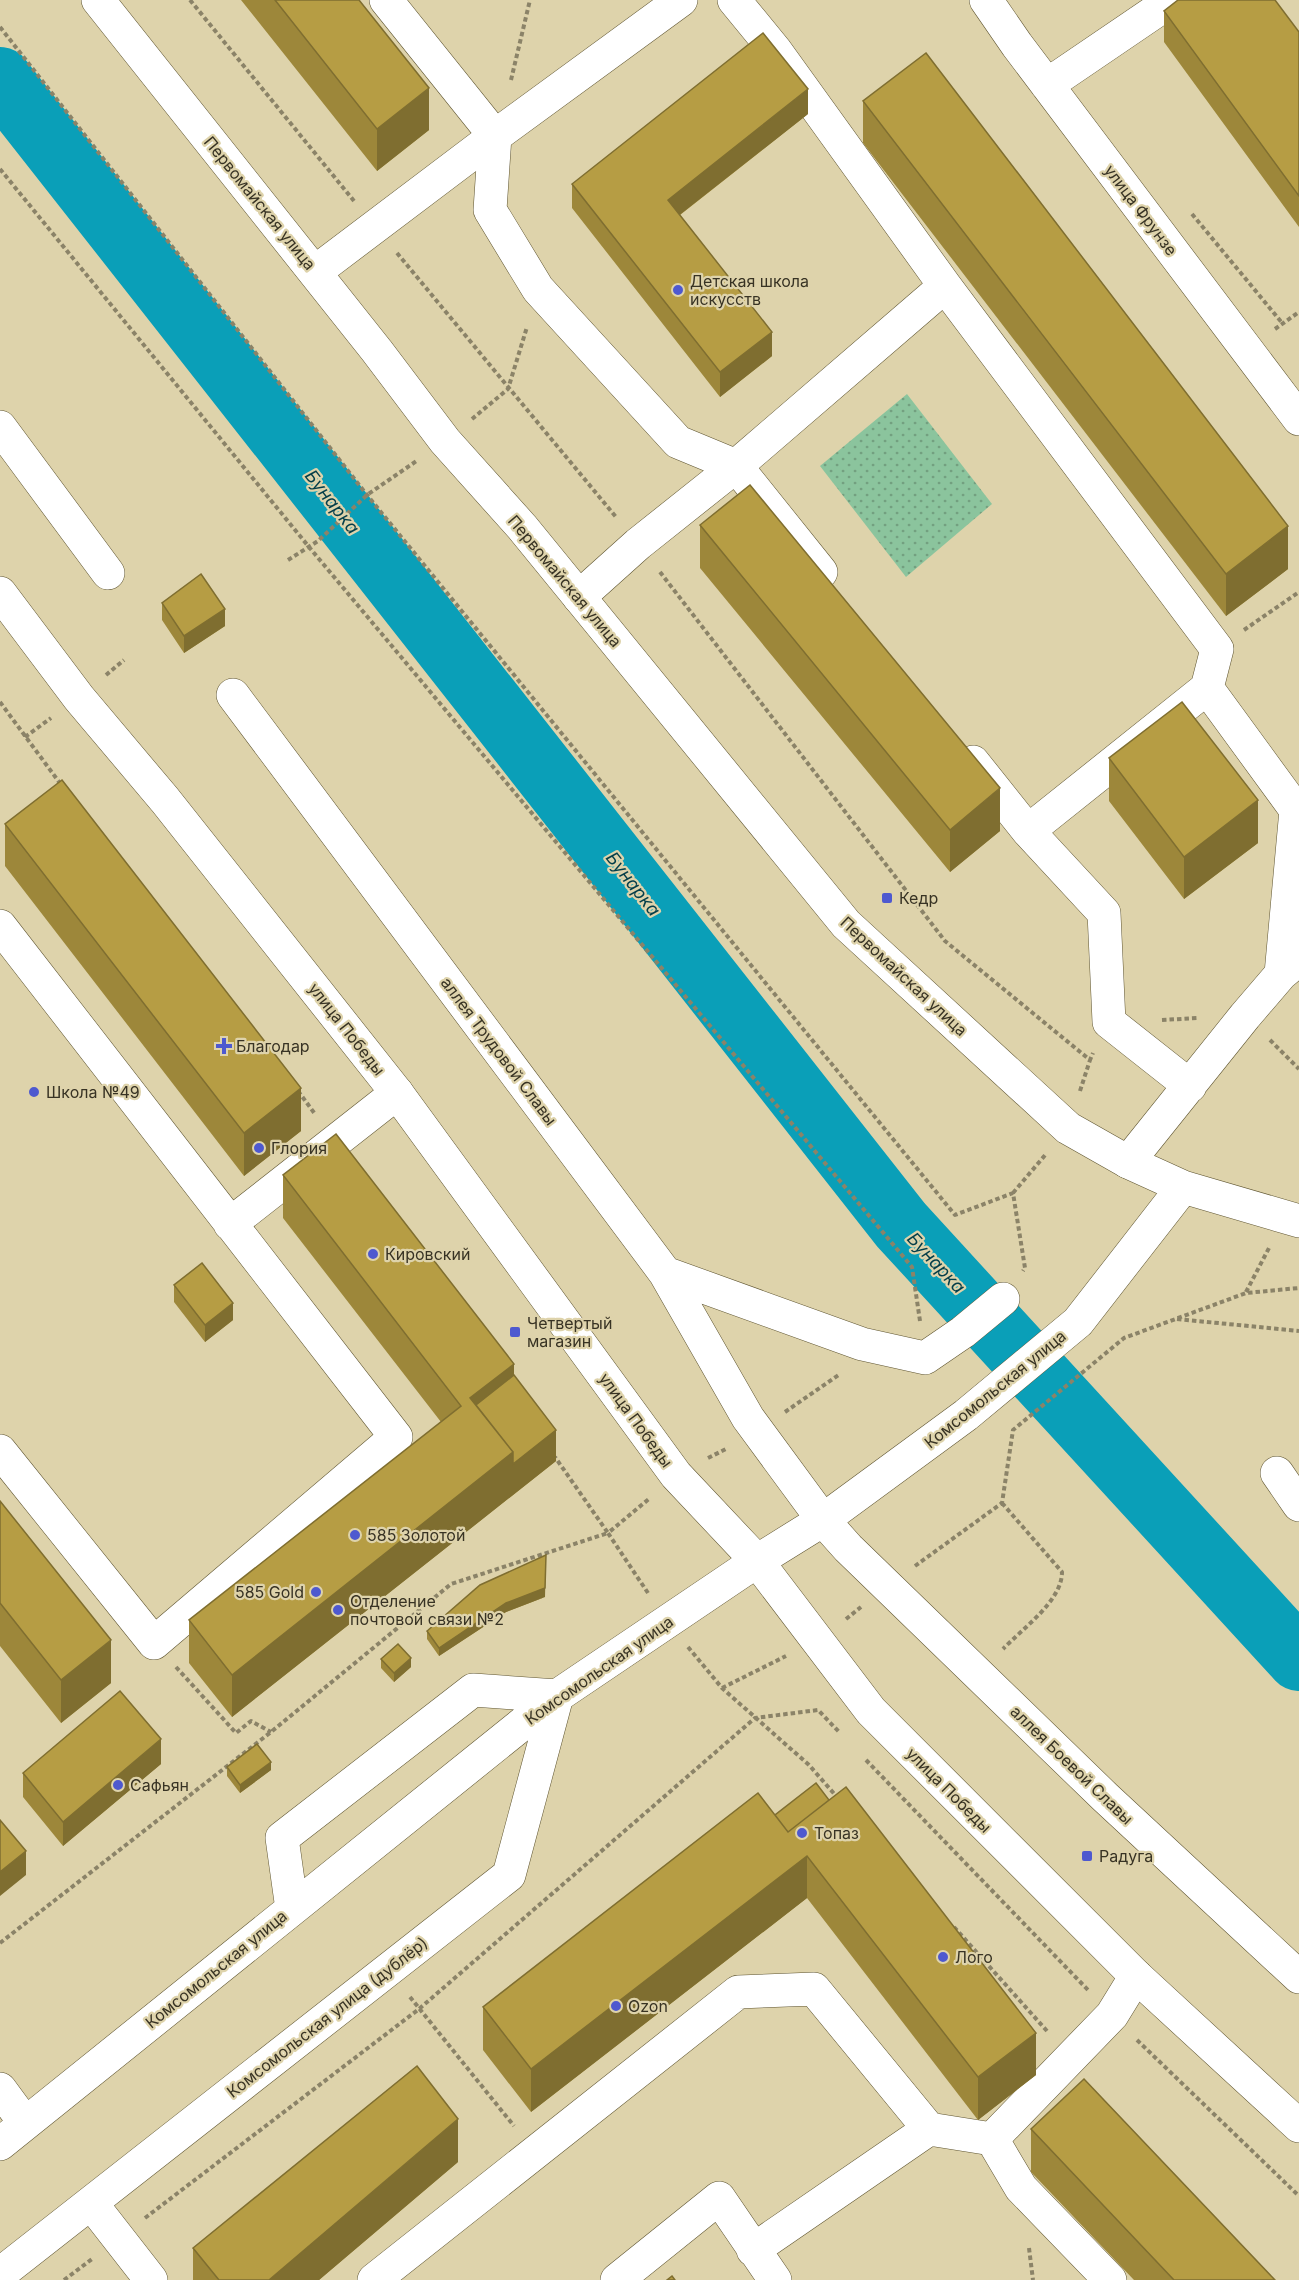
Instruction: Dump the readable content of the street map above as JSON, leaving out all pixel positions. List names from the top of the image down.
{
  "streets": {
    "street": [
      "Первомайская улица",
      "улица Фрунзе",
      "улица Победы",
      "аллея Трудовой Славы",
      "Комсомольская улица",
      "аллея Боевой Славы",
      "Комсомольская улица (дублёр)"
    ]
  },
  "crossings": [
    ["Первомайская улица", "Комсомольская улица"],
    ["улица Победы", "Комсомольская улица"],
    ["аллея Трудовой Славы", "Комсомольская улица"],
    ["аллея Трудовой Славы", "аллея Боевой Славы"],
    ["Комсомольская улица", "аллея Боевой Славы"],
    ["Комсомольская улица", "Комсомольская улица (дублёр)"]
  ],
  "water": ["Бунарка"],
  "places": {
    "other": [
      "Детская школа искусств",
      "Школа №49",
      "Глория",
      "Кировский",
      "585 Золотой",
      "585 Gold",
      "Отделение почтовой связи №2",
      "Сафьян",
      "Топаз",
      "Лого",
      "Ozon"
    ],
    "transit": ["Кедр", "Четвертый магазин", "Радуга"],
    "health": ["Благодар"]
  }
}
